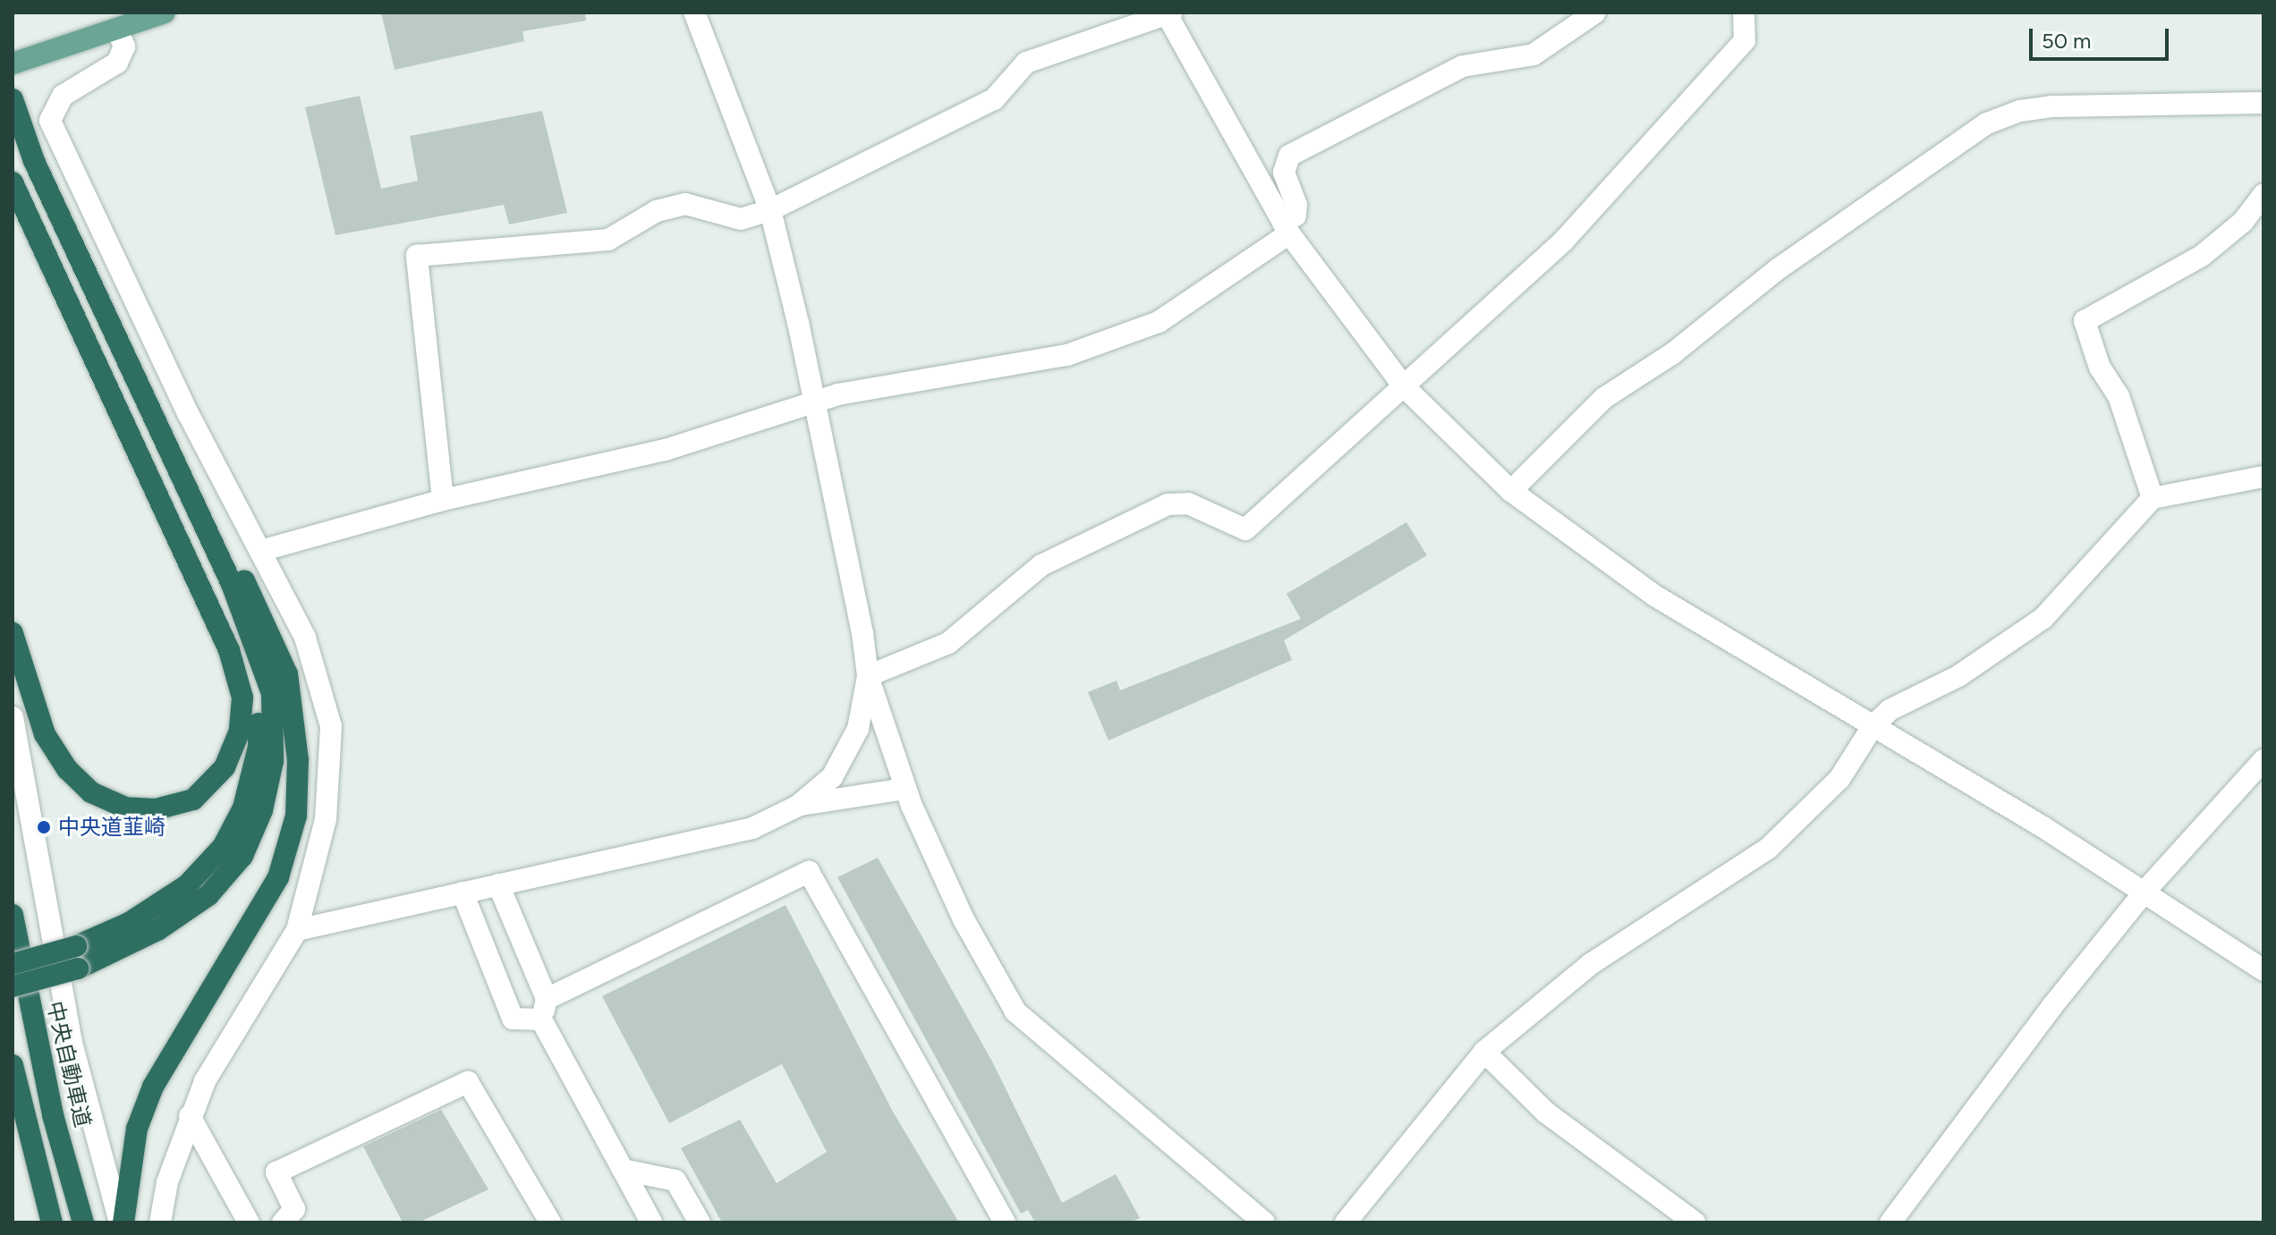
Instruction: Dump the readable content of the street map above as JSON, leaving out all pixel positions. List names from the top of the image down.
{
  "streets": {
    "highway": ["中央自動車道"]
  },
  "places": ["中央道韮崎"],
  "scale_bar": "50 m"
}
